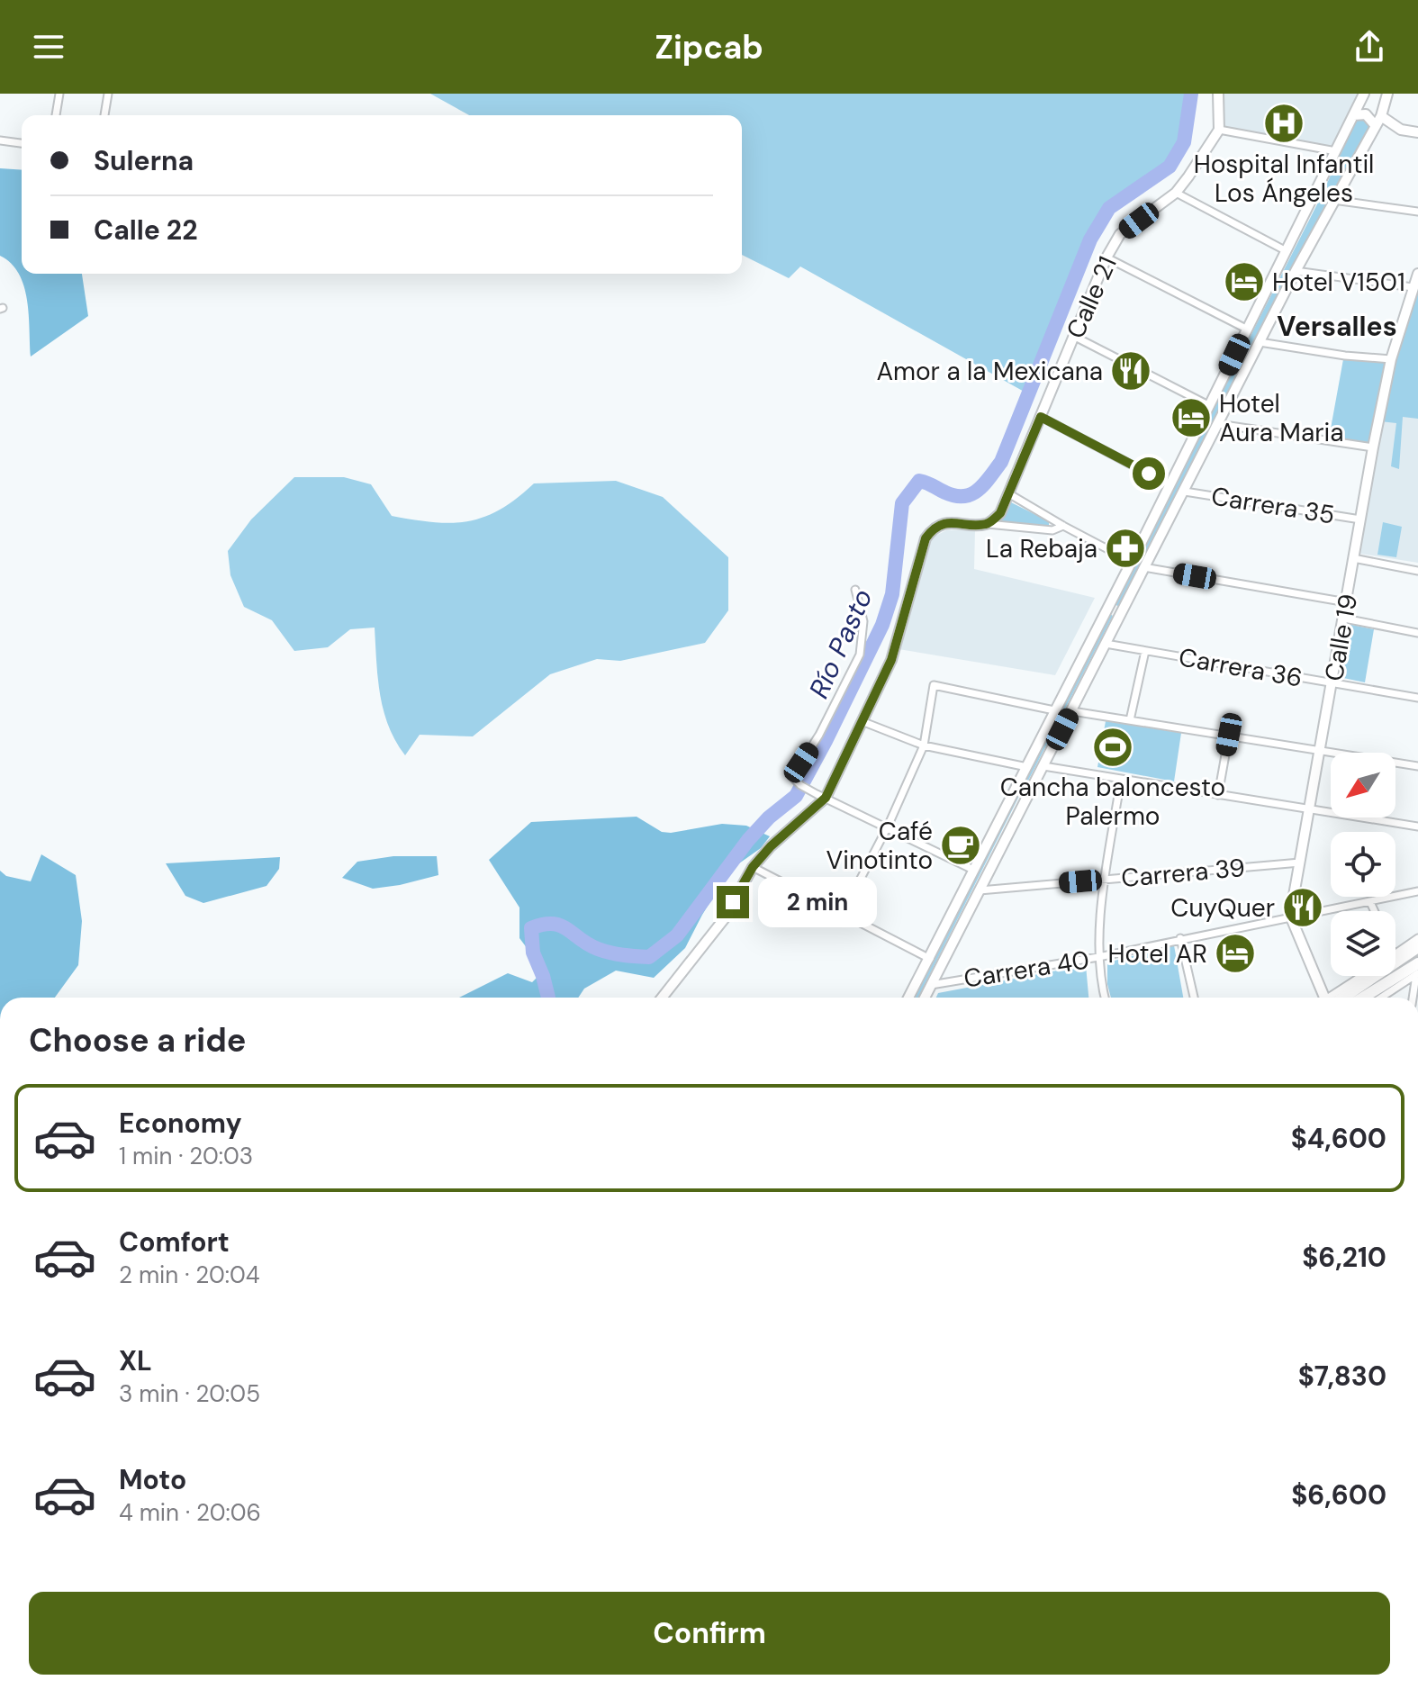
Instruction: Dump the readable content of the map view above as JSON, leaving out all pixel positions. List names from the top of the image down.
{
  "streets": {
    "main road": ["Calle 21", "Calle 19"],
    "street": [
      "Carrera 35",
      "Carrera 36",
      "Carrera 39",
      "Carrera 40"
    ]
  },
  "crossings": [
    ["Carrera 35", "Calle 19"],
    ["Calle 19", "Carrera 36"],
    ["Calle 19", "Carrera 39"],
    ["Calle 19", "Carrera 40"]
  ],
  "districts": ["Versalles"],
  "water": ["Río Pasto"],
  "places": {
    "hospital": ["Hospital Infantil Los Ángeles"],
    "hotel": ["Hotel V1501", "Hotel Aura Maria", "Hotel AR"],
    "restaurant": ["Amor a la Mexicana", "CuyQuer"],
    "pharmacy": ["La Rebaja"],
    "sports": ["Cancha baloncesto Palermo"],
    "cafe": ["Café Vinotinto"]
  },
  "north": "bottom left",
  "page": {
    "header": "Zipcab",
    "banner": ["Sulerna", "Calle 22"],
    "bubble": "2 min",
    "heading": "Choose a ride",
    "list": [
      {
        "name": "Economy",
        "note": "1 min · 20:03",
        "value": "$4,600"
      },
      {
        "name": "Comfort",
        "note": "2 min · 20:04",
        "value": "$6,210"
      },
      {
        "name": "XL",
        "note": "3 min · 20:05",
        "value": "$7,830"
      },
      {
        "name": "Moto",
        "note": "4 min · 20:06",
        "value": "$6,600"
      }
    ],
    "buttons": "Confirm"
  }
}
